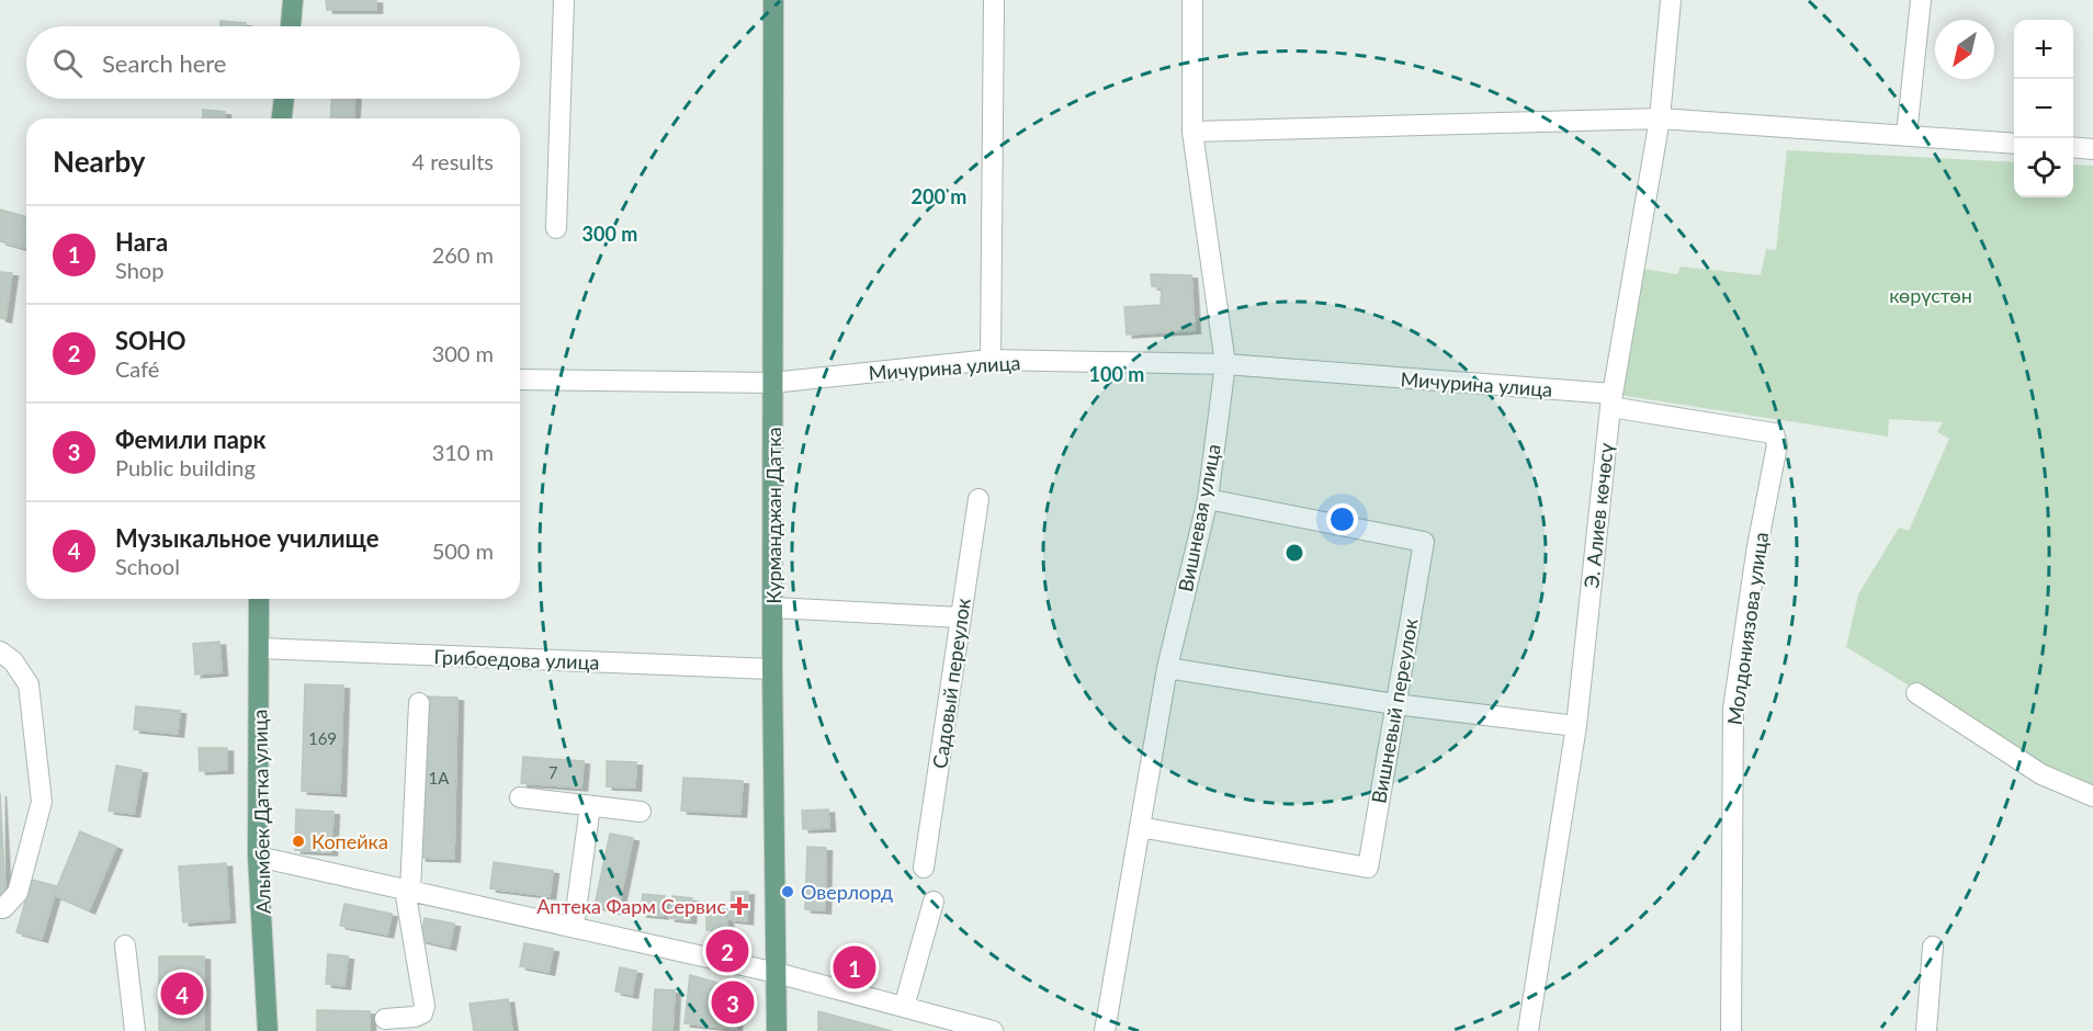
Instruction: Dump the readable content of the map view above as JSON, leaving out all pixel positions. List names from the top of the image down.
{
  "streets": {
    "main road": ["Курманджан Датка", "Алымбек Датка улица"],
    "street": [
      "Мичурина улица",
      "Э. Алиев көчөсү",
      "Вишневая улица",
      "Молдониязова улица",
      "Грибоедова улица",
      "Садовый переулок",
      "Вишневый переулок"
    ]
  },
  "crossings": [
    ["Мичурина улица", "Курманджан Датка"],
    ["Мичурина улица", "Э. Алиев көчөсү"],
    ["Мичурина улица", "Вишневая улица"],
    ["Мичурина улица", "Молдониязова улица"],
    ["Курманджан Датка", "Грибоедова улица"],
    ["Э. Алиев көчөсү", "Молдониязова улица"],
    ["Вишневая улица", "Вишневый переулок"],
    ["Грибоедова улица", "Алымбек Датка улица"]
  ],
  "parks": ["көрүстөн"],
  "places": {
    "other": ["Копейка", "Оверлорд"],
    "health": ["Аптека Фарм Сервис"]
  },
  "house_numbers": ["169", "7", "1А"],
  "north": "bottom left",
  "page": {
    "map_buttons": ["+", "−"],
    "search": "Search here",
    "heading": ["Nearby", "4 results"],
    "list": [
      {
        "mark": "1",
        "name": "Нага",
        "note": "Shop",
        "value": "260 m"
      },
      {
        "mark": "2",
        "name": "SOHO",
        "note": "Café",
        "value": "300 m"
      },
      {
        "mark": "3",
        "name": "Фемили парк",
        "note": "Public building",
        "value": "310 m"
      },
      {
        "mark": "4",
        "name": "Музыкальное училище",
        "note": "School",
        "value": "500 m"
      }
    ],
    "pins": [
      "2",
      "1",
      "4",
      "3"
    ]
  },
  "rings": ["200 m", "300 m", "100 m"]
}
